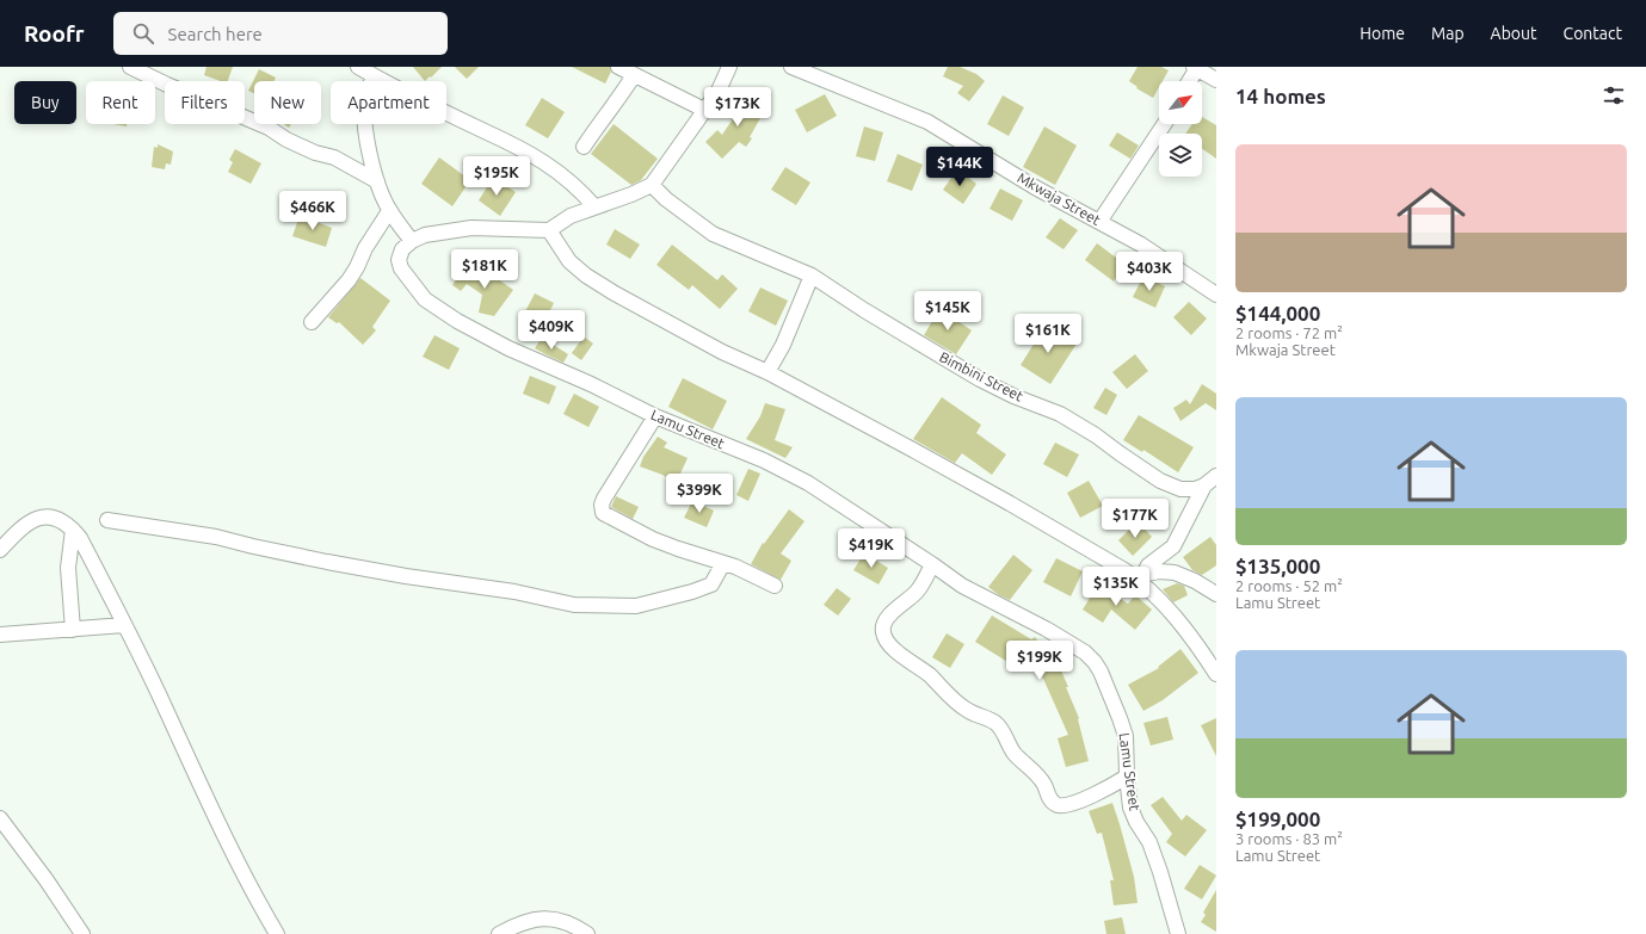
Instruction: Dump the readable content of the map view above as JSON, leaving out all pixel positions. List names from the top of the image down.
{
  "streets": {
    "street": ["Mkwaja Street", "Bimbini Street", "Lamu Street"]
  },
  "north": "top right",
  "page": {
    "header": "Roofr",
    "search": "Search here",
    "nav": [
      "Home",
      "Map",
      "About",
      "Contact"
    ],
    "heading": "14 homes",
    "chip": [
      "Buy",
      "Rent",
      "Filters",
      "New",
      "Apartment"
    ],
    "price": [
      "$173K",
      "$144K",
      "$195K",
      "$466K",
      "$181K",
      "$403K",
      "$145K",
      "$409K",
      "$161K",
      "$399K",
      "$177K",
      "$419K",
      "$135K",
      "$199K"
    ],
    "list": [
      {
        "name": "$144,000",
        "note": "2 rooms · 72 m² · Mkwaja Street"
      },
      {
        "name": "$135,000",
        "note": "2 rooms · 52 m² · Lamu Street"
      },
      {
        "name": "$199,000",
        "note": "3 rooms · 83 m² · Lamu Street"
      }
    ]
  }
}
